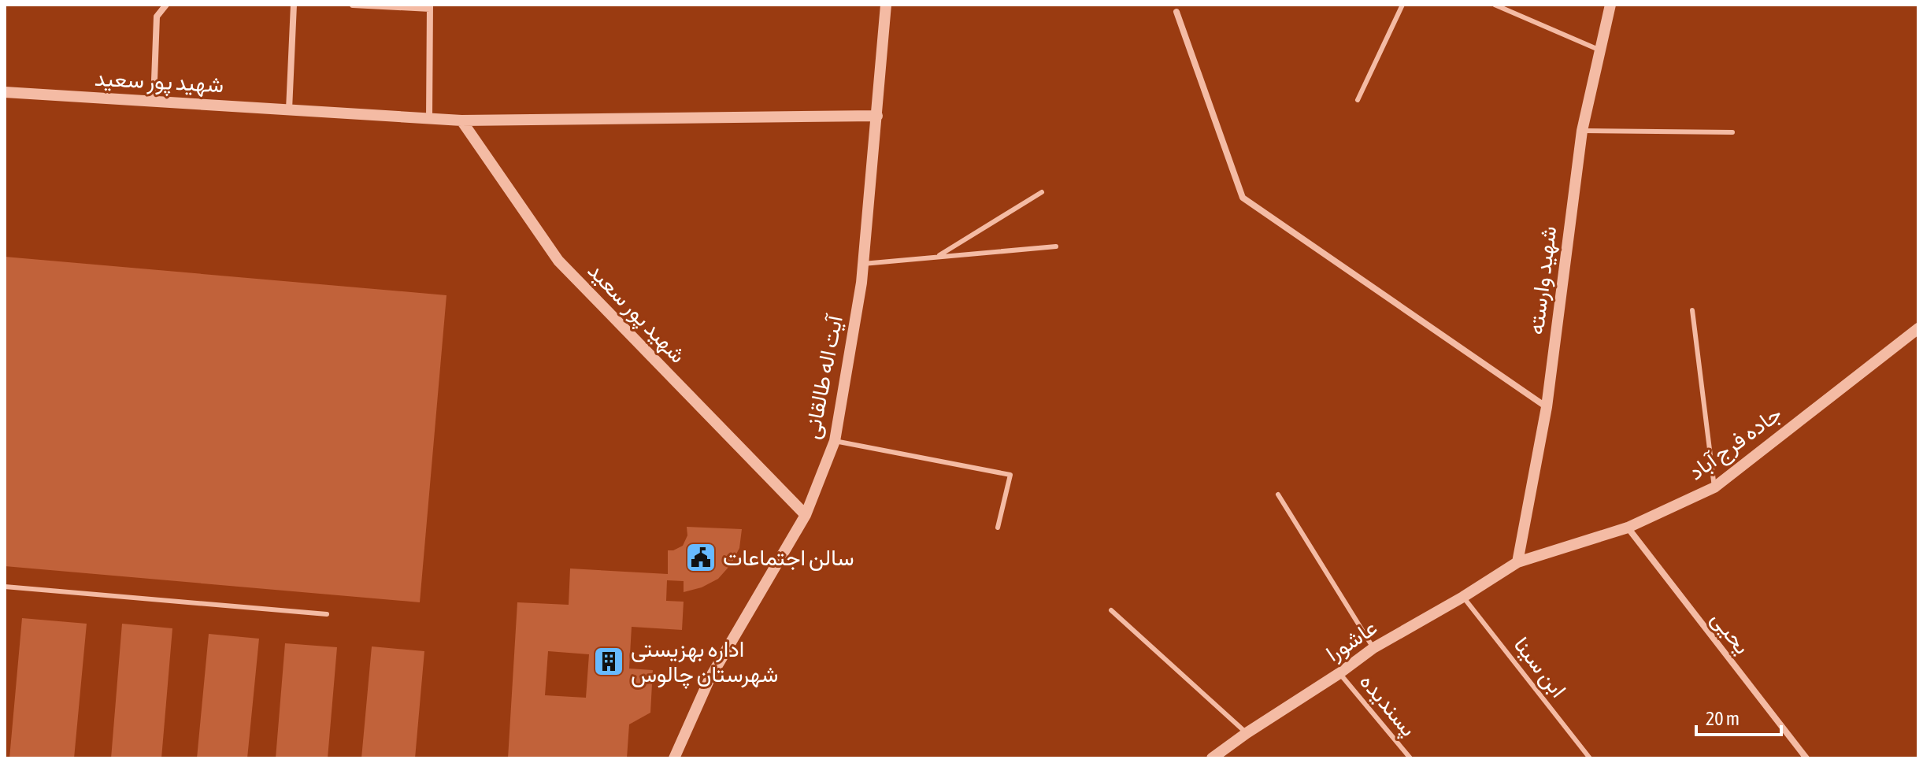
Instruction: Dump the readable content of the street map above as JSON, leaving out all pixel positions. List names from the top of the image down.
{
  "streets": {
    "street": [
      "شهید پور سعید",
      "شهید وارسته",
      "آیت اله طالقانی",
      "جاده فرج آباد",
      "یحیی",
      "عاشورا"
    ],
    "lane": ["ابن سینا", "پسندیده"]
  },
  "crossings": [
    ["شهید پور سعید", "آیت اله طالقانی"],
    ["شهید وارسته", "جاده فرج آباد"],
    ["شهید وارسته", "عاشورا"],
    ["جاده فرج آباد", "یحیی"],
    ["جاده فرج آباد", "عاشورا"],
    ["عاشورا", "ابن سینا"],
    ["عاشورا", "پسندیده"]
  ],
  "places": {
    "public building": ["سالن اجتماعات"],
    "building": ["اداره بهزیستی شهرستان چالوس"]
  },
  "scale_bar": "20 m"
}
